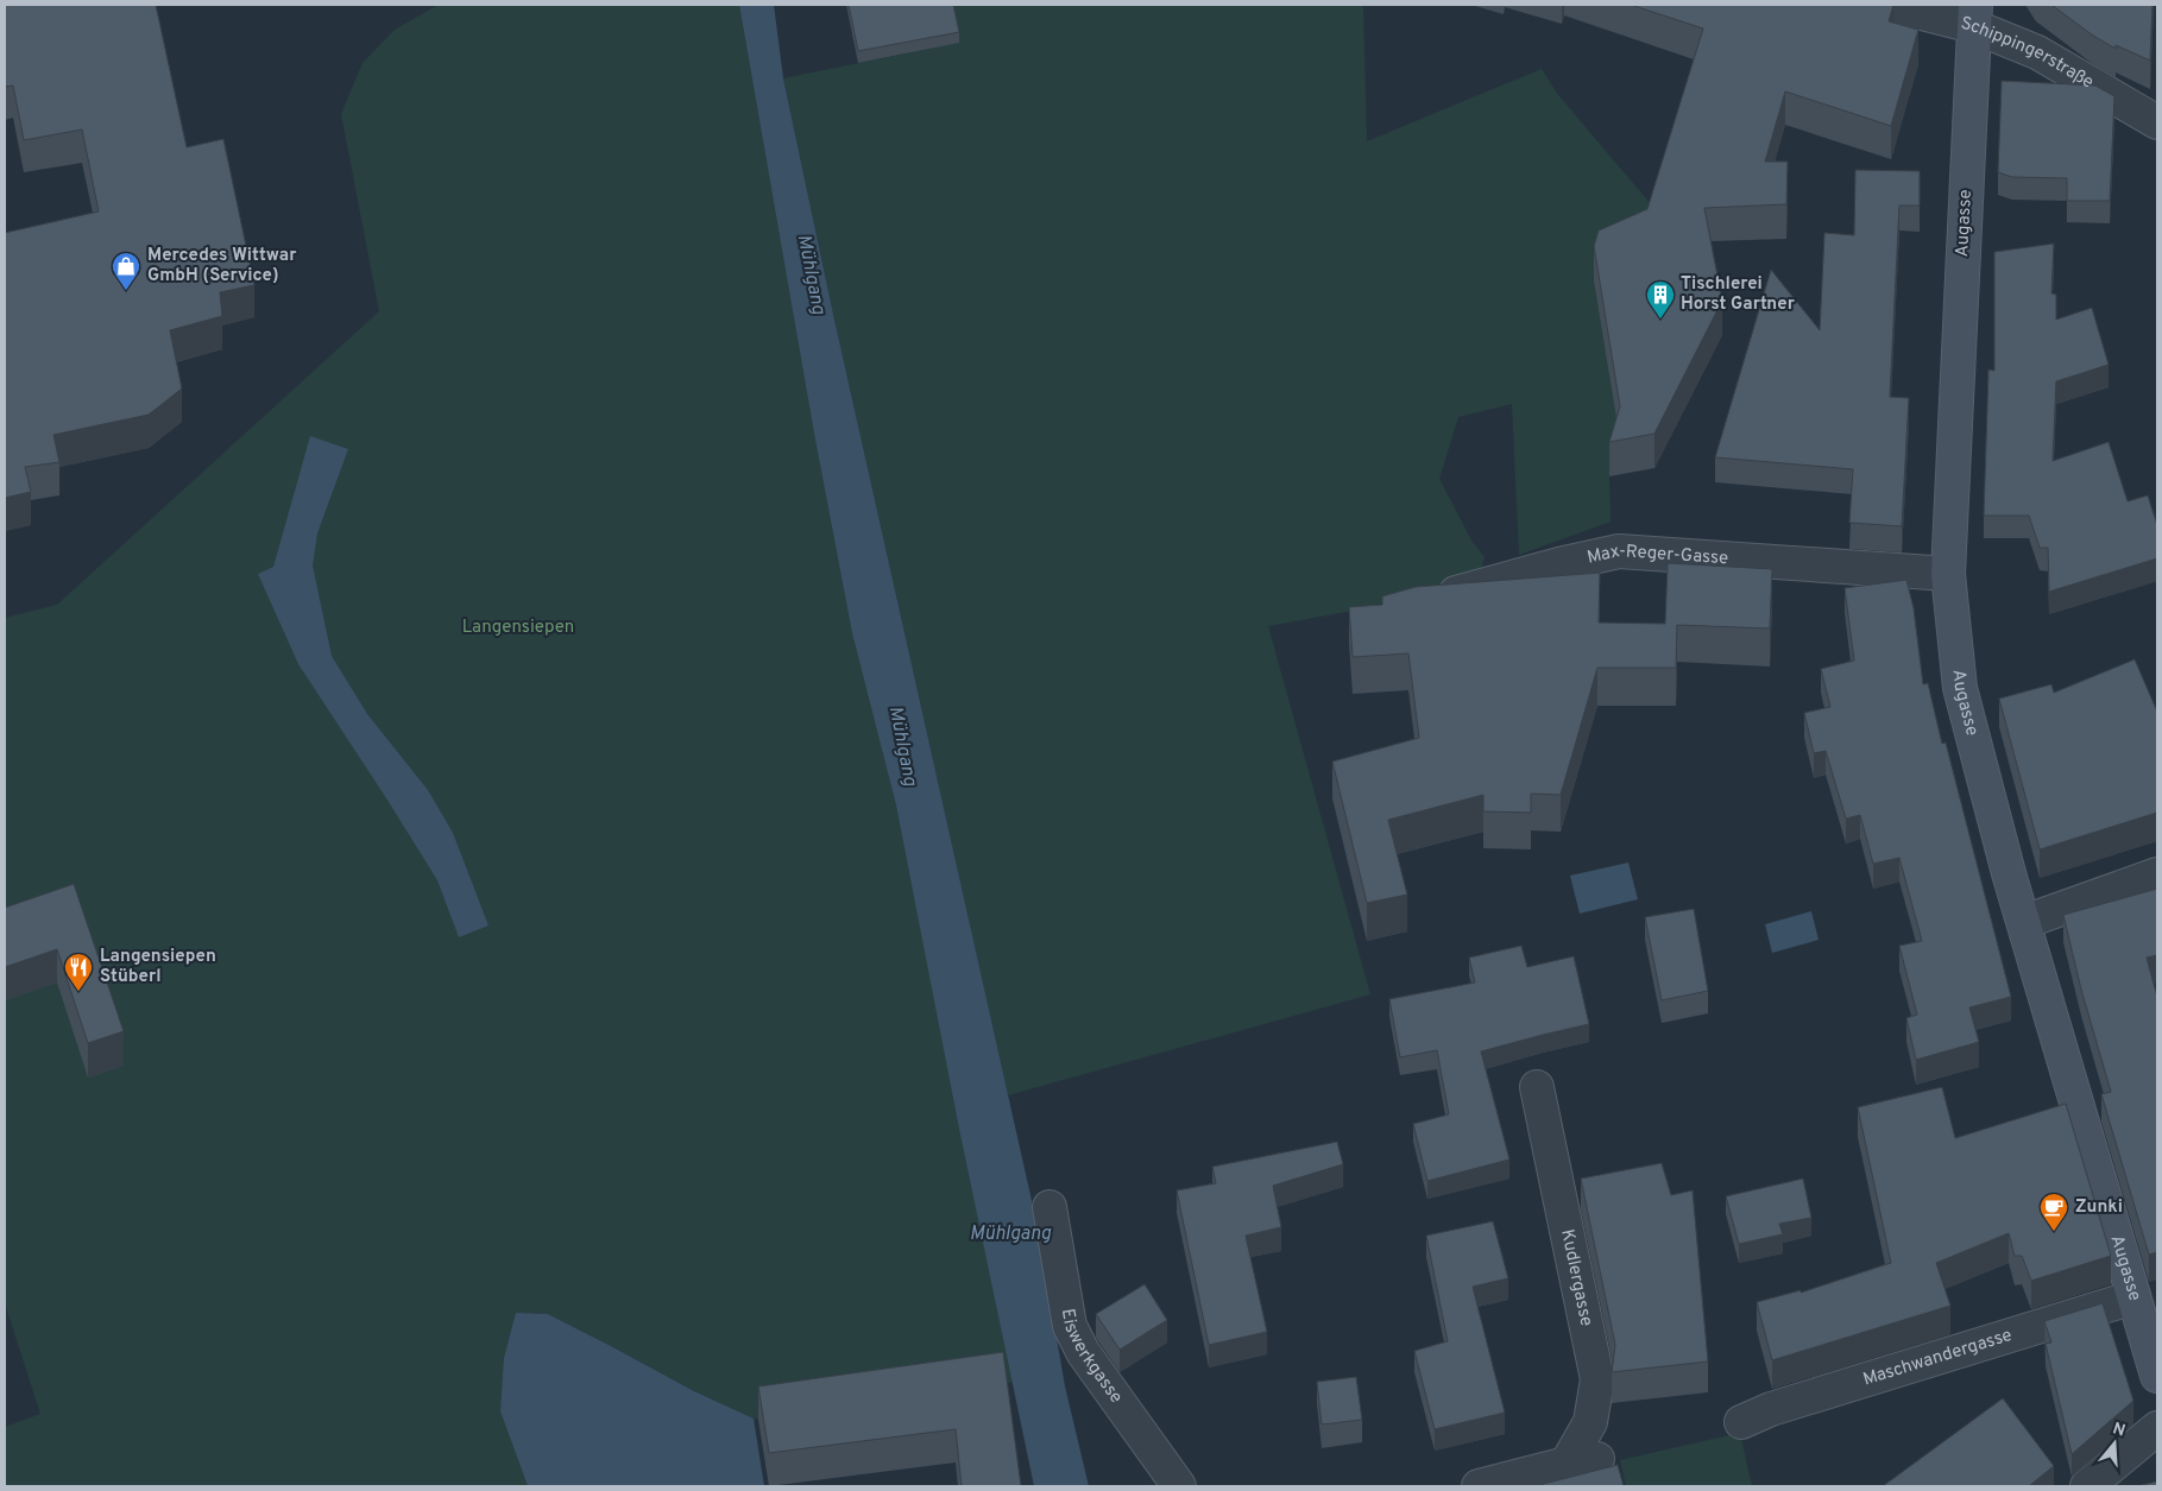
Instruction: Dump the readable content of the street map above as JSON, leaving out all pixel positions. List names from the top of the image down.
{
  "streets": {
    "street": [
      "Schippingerstraße",
      "Augasse",
      "Max-Reger-Gasse",
      "Kudlergasse",
      "Eiswerkgasse",
      "Maschwandergasse"
    ]
  },
  "crossings": [
    ["Schippingerstraße", "Augasse"],
    ["Augasse", "Max-Reger-Gasse"],
    ["Augasse", "Maschwandergasse"]
  ],
  "water": ["Mühlgang"],
  "parks": ["Langensiepen"],
  "places": {
    "shop": ["Mercedes Wittwar GmbH (Service)"],
    "building": ["Tischlerei Horst Gartner"],
    "restaurant": ["Langensiepen Stüberl"],
    "cafe": ["Zunki"]
  },
  "north": "top"
}
